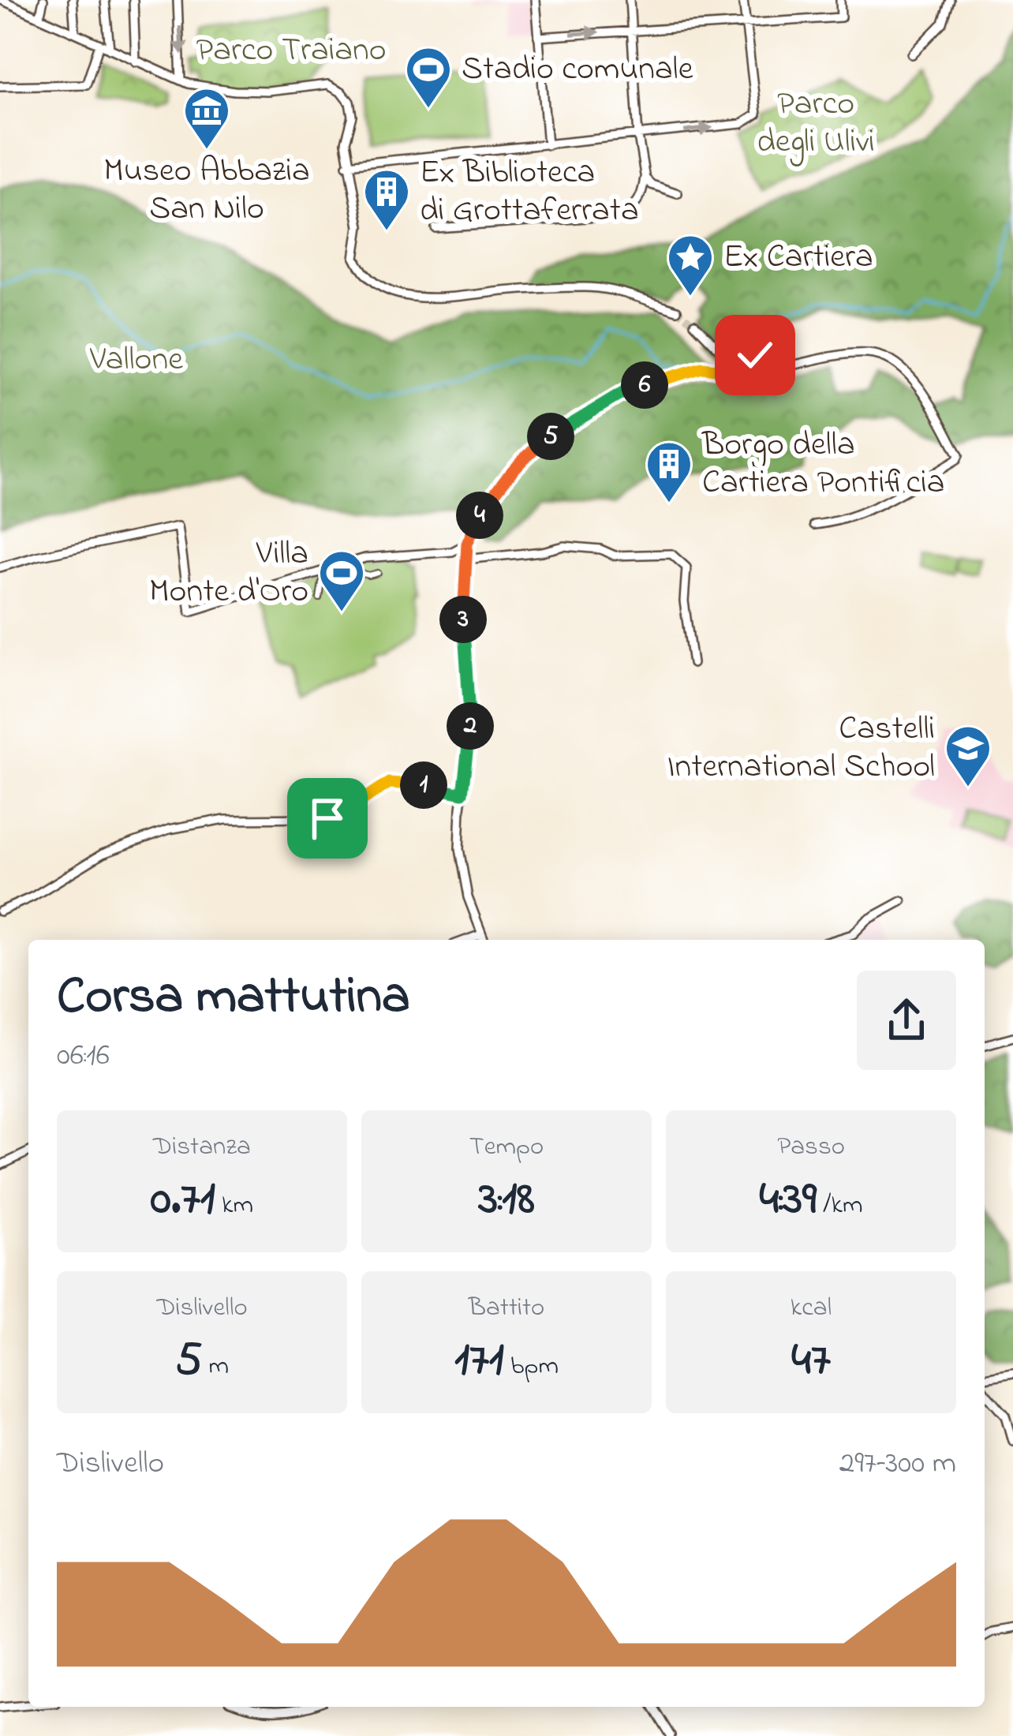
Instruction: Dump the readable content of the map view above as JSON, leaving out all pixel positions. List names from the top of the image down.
{
  "parks": ["Parco Traiano", "Parco degli Ulivi", "Vallone"],
  "places": {
    "sports": ["Stadio comunale", "Villa Monte d'Oro"],
    "museum": ["Museo Abbazia San Nilo"],
    "building": ["Ex Biblioteca di Grottaferrata", "Borgo della Cartiera Pontificia"],
    "place": ["Ex Cartiera"],
    "school or university": ["Castelli International School"]
  },
  "page": {
    "pins": [
      "6",
      "5",
      "4",
      "3",
      "2",
      "1"
    ],
    "heading": ["Corsa mattutina", "06:16"],
    "stats": [
      ["Distanza", "0.71 km"],
      ["Tempo", "3:18"],
      ["Passo", "4:39 /km"],
      ["Dislivello", "5 m"],
      ["Battito", "171 bpm"],
      ["kcal", "47"]
    ],
    "chart": ["Dislivello", "297–300 m"]
  }
}
